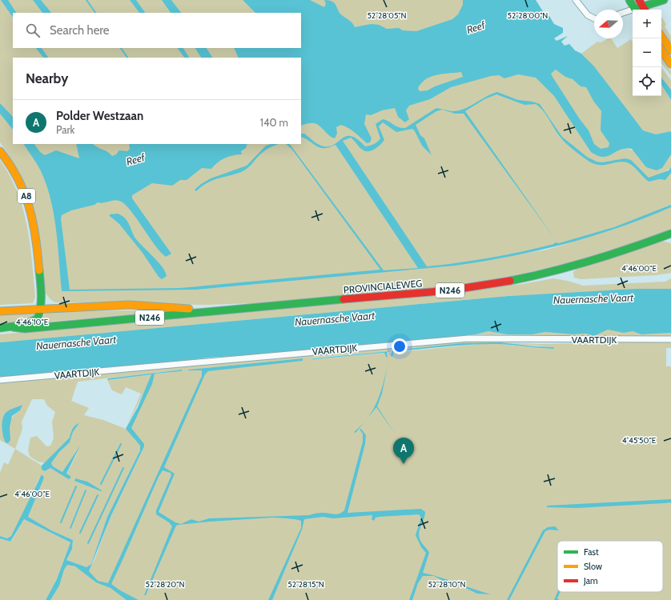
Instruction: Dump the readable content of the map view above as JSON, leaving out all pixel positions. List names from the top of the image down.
{
  "streets": {
    "main road": ["A8", "PROVINCIALEWEG", "N246"],
    "street": ["VAARTDIJK"]
  },
  "crossings": [
    ["A8", "PROVINCIALEWEG"],
    ["A8", "N246"],
    ["PROVINCIALEWEG", "N246"]
  ],
  "water": ["Reef", "Nauernasche Vaart"],
  "legend": ["Fast", "Slow", "Jam"],
  "north": "left",
  "page": {
    "map_buttons": ["+", "−"],
    "search": "Search here",
    "heading": "Nearby",
    "list": [
      {
        "mark": "A",
        "name": "Polder Westzaan",
        "note": "Park",
        "value": "140 m"
      }
    ],
    "pins": "A"
  },
  "coordinates": [
    "52°28'00\"N",
    "52°28'05\"N",
    "4°46'00\"E",
    "4°46'10\"E",
    "4°45'50\"E",
    "52°28'20\"N",
    "52°28'15\"N",
    "52°28'10\"N"
  ]
}
